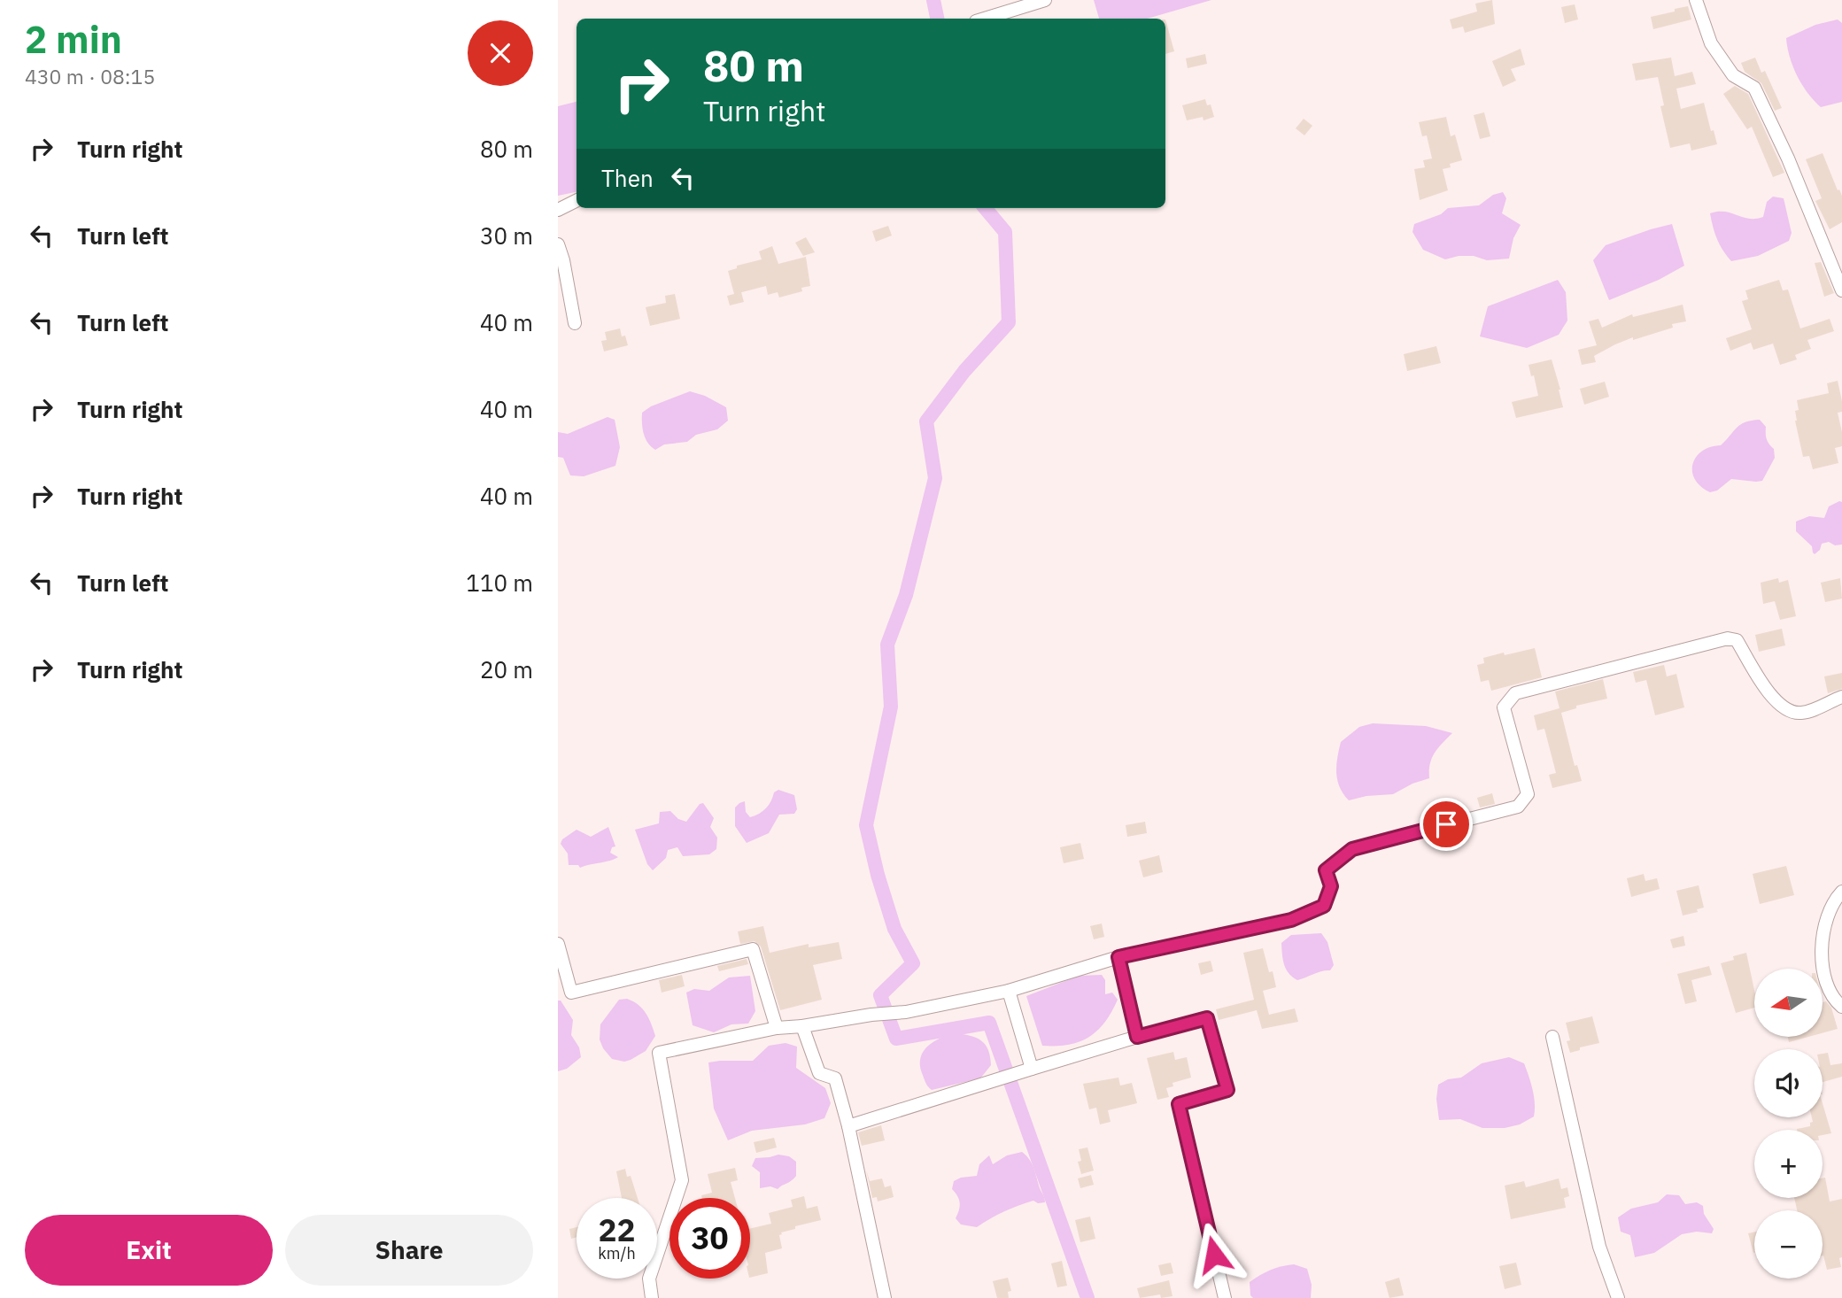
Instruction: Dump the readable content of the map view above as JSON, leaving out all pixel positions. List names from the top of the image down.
{
  "north": "left",
  "page": {
    "heading": ["2 min", "430 m · 08:15"],
    "turn": ["80 m", "Turn right"],
    "list": [
      {
        "name": "Turn right",
        "value": "80 m"
      },
      {
        "name": "Turn left",
        "value": "30 m"
      },
      {
        "name": "Turn left",
        "value": "40 m"
      },
      {
        "name": "Turn right",
        "value": "40 m"
      },
      {
        "name": "Turn right",
        "value": "40 m"
      },
      {
        "name": "Turn left",
        "value": "110 m"
      },
      {
        "name": "Turn right",
        "value": "20 m"
      }
    ],
    "then": "Then",
    "map_buttons": ["+", "−"],
    "speed": "22 km/h",
    "limit": "30",
    "buttons": ["Exit", "Share"]
  }
}
